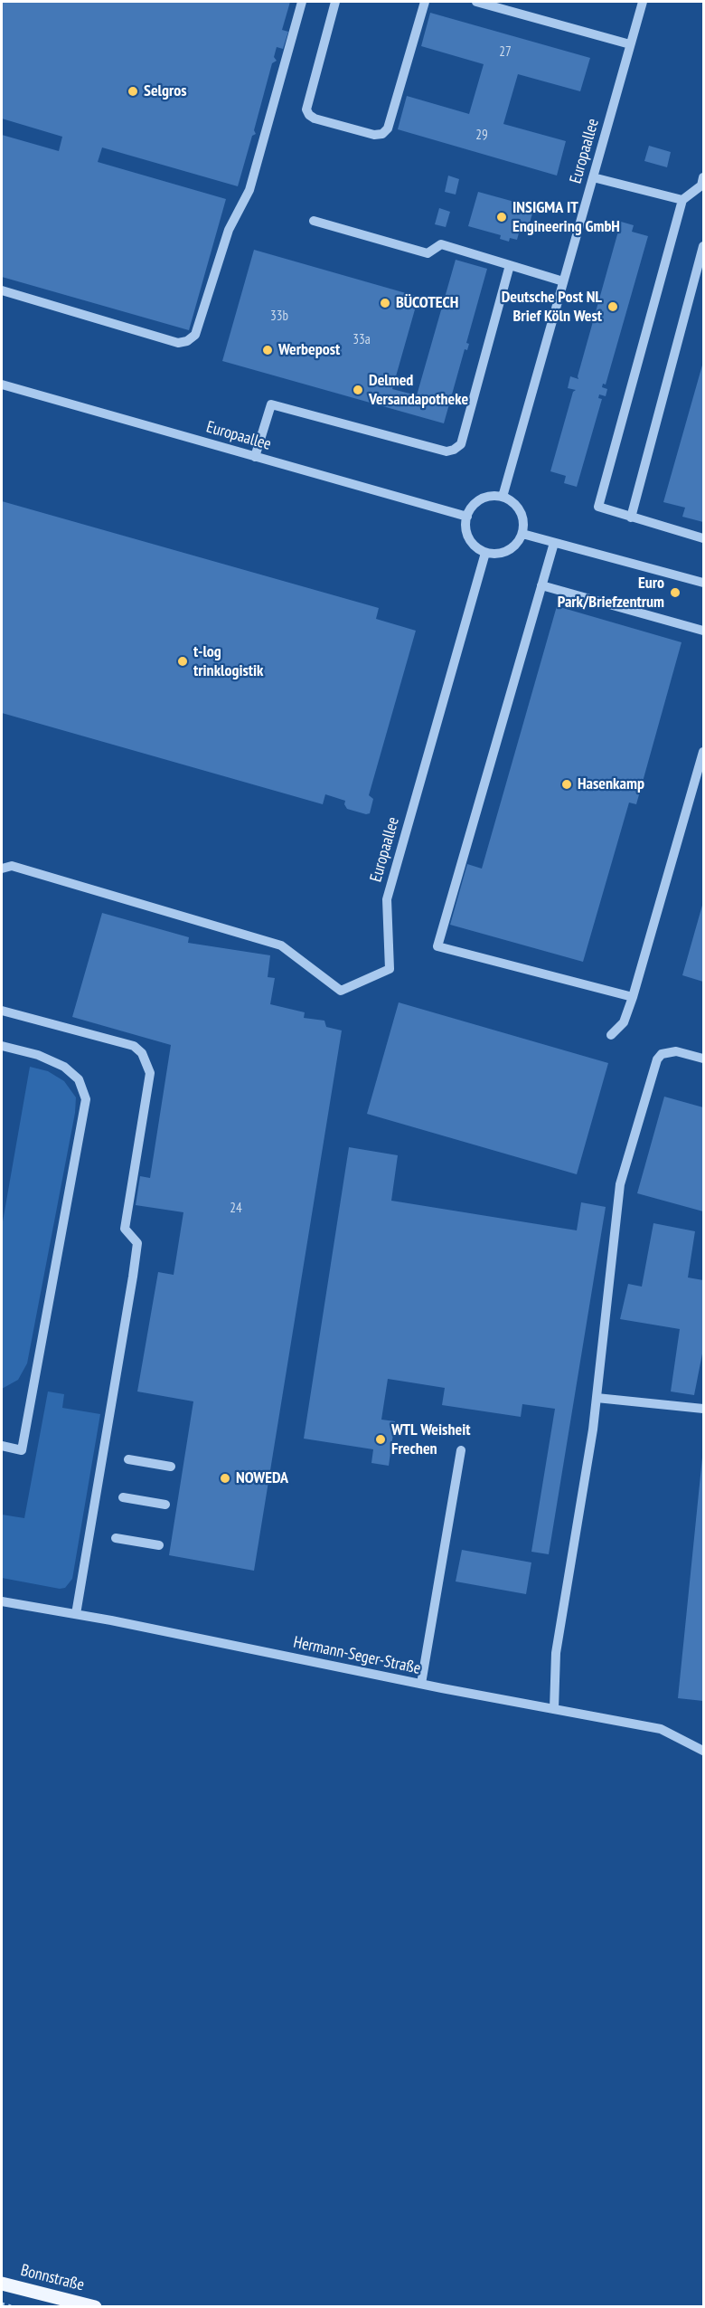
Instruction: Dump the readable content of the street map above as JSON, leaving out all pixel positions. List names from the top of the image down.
{
  "streets": {
    "main road": ["Bonnstraße"],
    "street": ["Europaallee", "Hermann-Seger-Straße"]
  },
  "places": [
    "Selgros",
    "INSIGMA IT Engineering GmbH",
    "BÜCOTECH",
    "Deutsche Post NL Brief Köln West",
    "Werbepost",
    "Delmed Versandapotheke",
    "Euro Park/Briefzentrum",
    "t-log trinklogistik",
    "Hasenkamp",
    "WTL Weisheit Frechen",
    "NOWEDA"
  ],
  "house_numbers": [
    "27",
    "29",
    "33b",
    "33a",
    "24"
  ]
}
